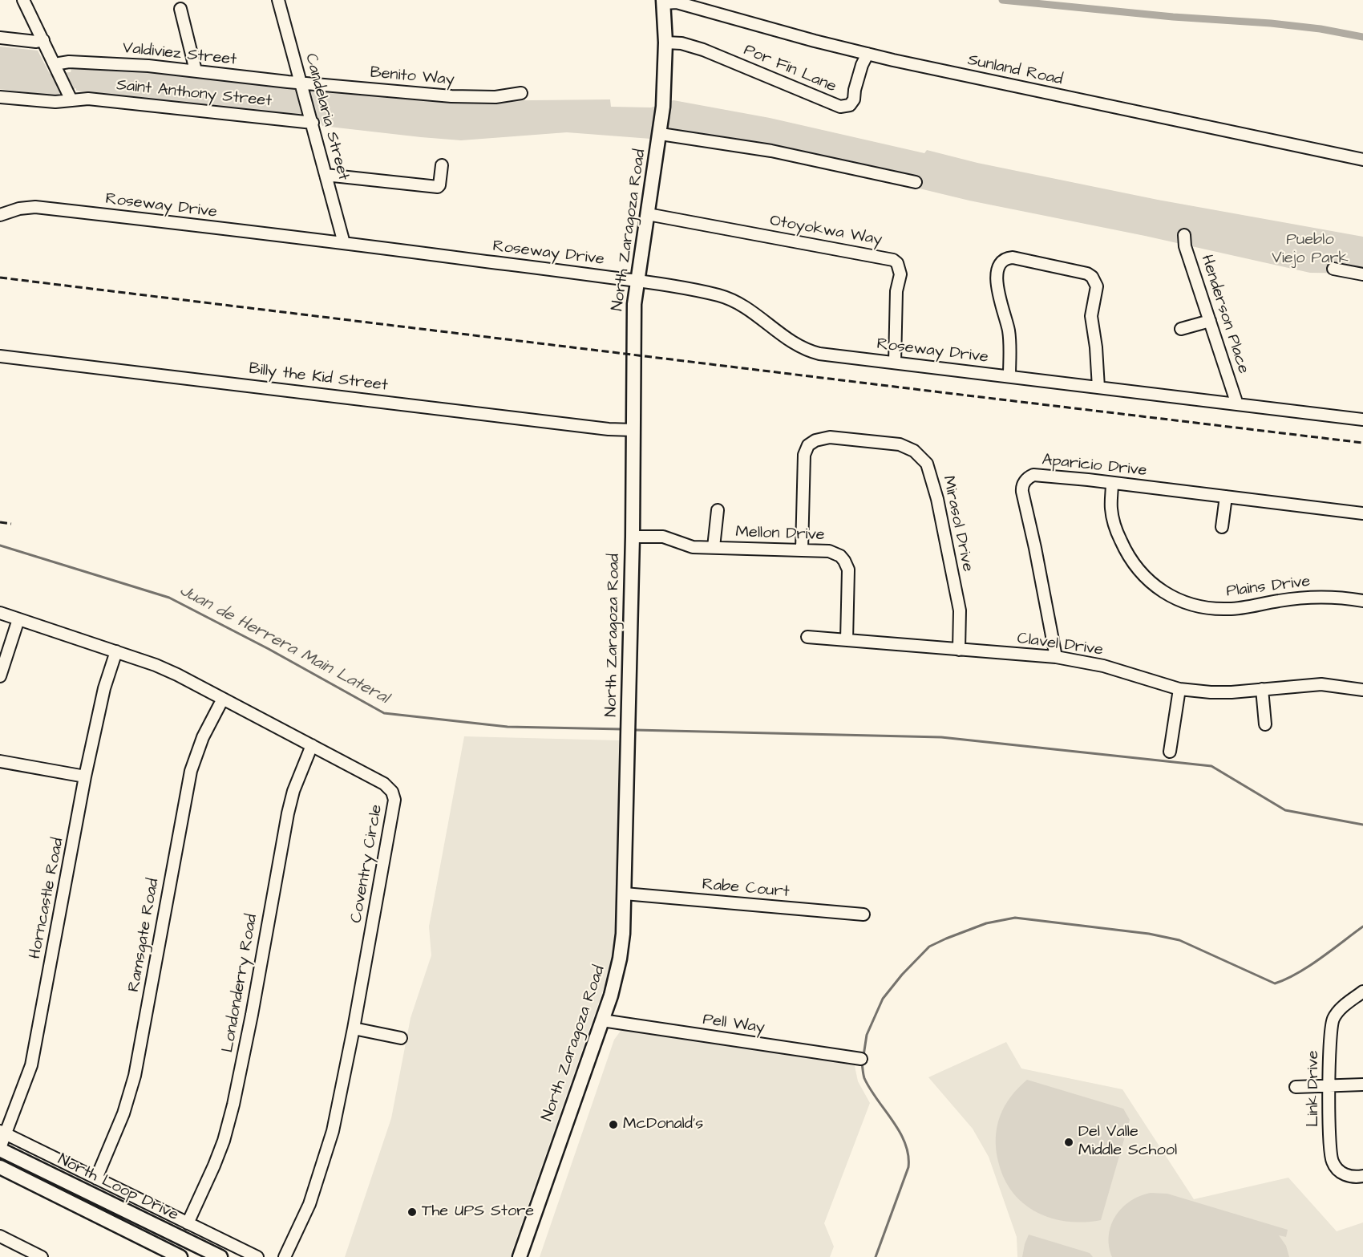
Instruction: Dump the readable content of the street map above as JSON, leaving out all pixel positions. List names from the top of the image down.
{
  "streets": {
    "main road": ["North Zaragoza Road", "North Loop Drive"],
    "street": [
      "Valdiviez Street",
      "Por Fin Lane",
      "Sunland Road",
      "Benito Way",
      "Saint Anthony Street",
      "Candelaria Street",
      "Roseway Drive",
      "Otoyokwa Way",
      "Henderson Place",
      "Billy the Kid Street",
      "Aparicio Drive",
      "Mirasol Drive",
      "Mellon Drive",
      "Plains Drive",
      "Clavel Drive",
      "Coventry Circle",
      "Rabe Court",
      "Horncastle Road",
      "Ramsgate Road",
      "Londonderry Road",
      "Pell Way",
      "Link Drive"
    ]
  },
  "crossings": [
    ["Valdiviez Street", "Benito Way"],
    ["Valdiviez Street", "Candelaria Street"],
    ["Por Fin Lane", "Sunland Road"],
    ["Por Fin Lane", "North Zaragoza Road"],
    ["Sunland Road", "North Zaragoza Road"],
    ["Benito Way", "Candelaria Street"],
    ["Saint Anthony Street", "Candelaria Street"],
    ["Candelaria Street", "Roseway Drive"],
    ["Roseway Drive", "North Zaragoza Road"],
    ["Roseway Drive", "Otoyokwa Way"],
    ["Roseway Drive", "Henderson Place"],
    ["North Zaragoza Road", "Otoyokwa Way"],
    ["North Zaragoza Road", "Billy the Kid Street"],
    ["North Zaragoza Road", "Mellon Drive"],
    ["North Zaragoza Road", "Rabe Court"],
    ["North Zaragoza Road", "Pell Way"],
    ["Aparicio Drive", "Plains Drive"],
    ["Aparicio Drive", "Clavel Drive"],
    ["Mirasol Drive", "Mellon Drive"],
    ["Mirasol Drive", "Clavel Drive"],
    ["Mellon Drive", "Clavel Drive"],
    ["Coventry Circle", "Horncastle Road"],
    ["Coventry Circle", "Ramsgate Road"],
    ["Coventry Circle", "Londonderry Road"],
    ["Horncastle Road", "North Loop Drive"]
  ],
  "water": ["Juan de Herrera Main Lateral"],
  "parks": ["Pueblo Viejo Park"],
  "places": ["McDonald's", "Del Valle Middle School", "The UPS Store"]
}
